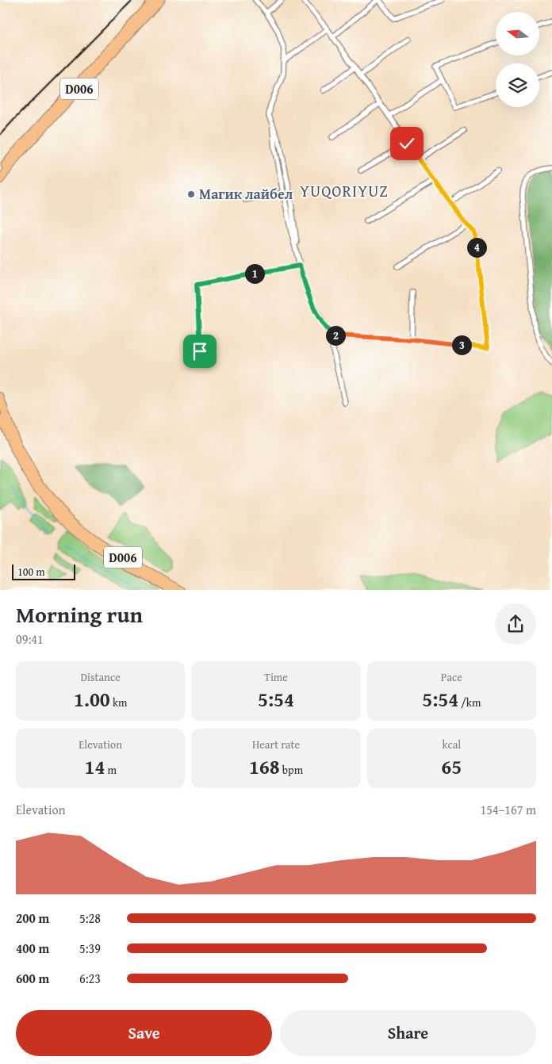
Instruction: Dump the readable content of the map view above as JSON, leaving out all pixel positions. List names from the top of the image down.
{
  "streets": {
    "main road": ["D006"]
  },
  "districts": ["YUQORIYUZ"],
  "places": ["Магик лайбел"],
  "scale_bar": "100 m",
  "north": "left",
  "page": {
    "pins": [
      "4",
      "1",
      "2",
      "3"
    ],
    "scale": "100 m",
    "heading": ["Morning run", "09:41"],
    "stats": [
      ["Distance", "1.00 km"],
      ["Time", "5:54"],
      ["Pace", "5:54 /km"],
      ["Elevation", "14 m"],
      ["Heart rate", "168 bpm"],
      ["kcal", "65"]
    ],
    "chart": ["Elevation", "154–167 m"],
    "list": [
      {
        "name": "200 m",
        "note": "5:28"
      },
      {
        "name": "400 m",
        "note": "5:39"
      },
      {
        "name": "600 m",
        "note": "6:23"
      }
    ],
    "buttons": ["Save", "Share"]
  }
}
